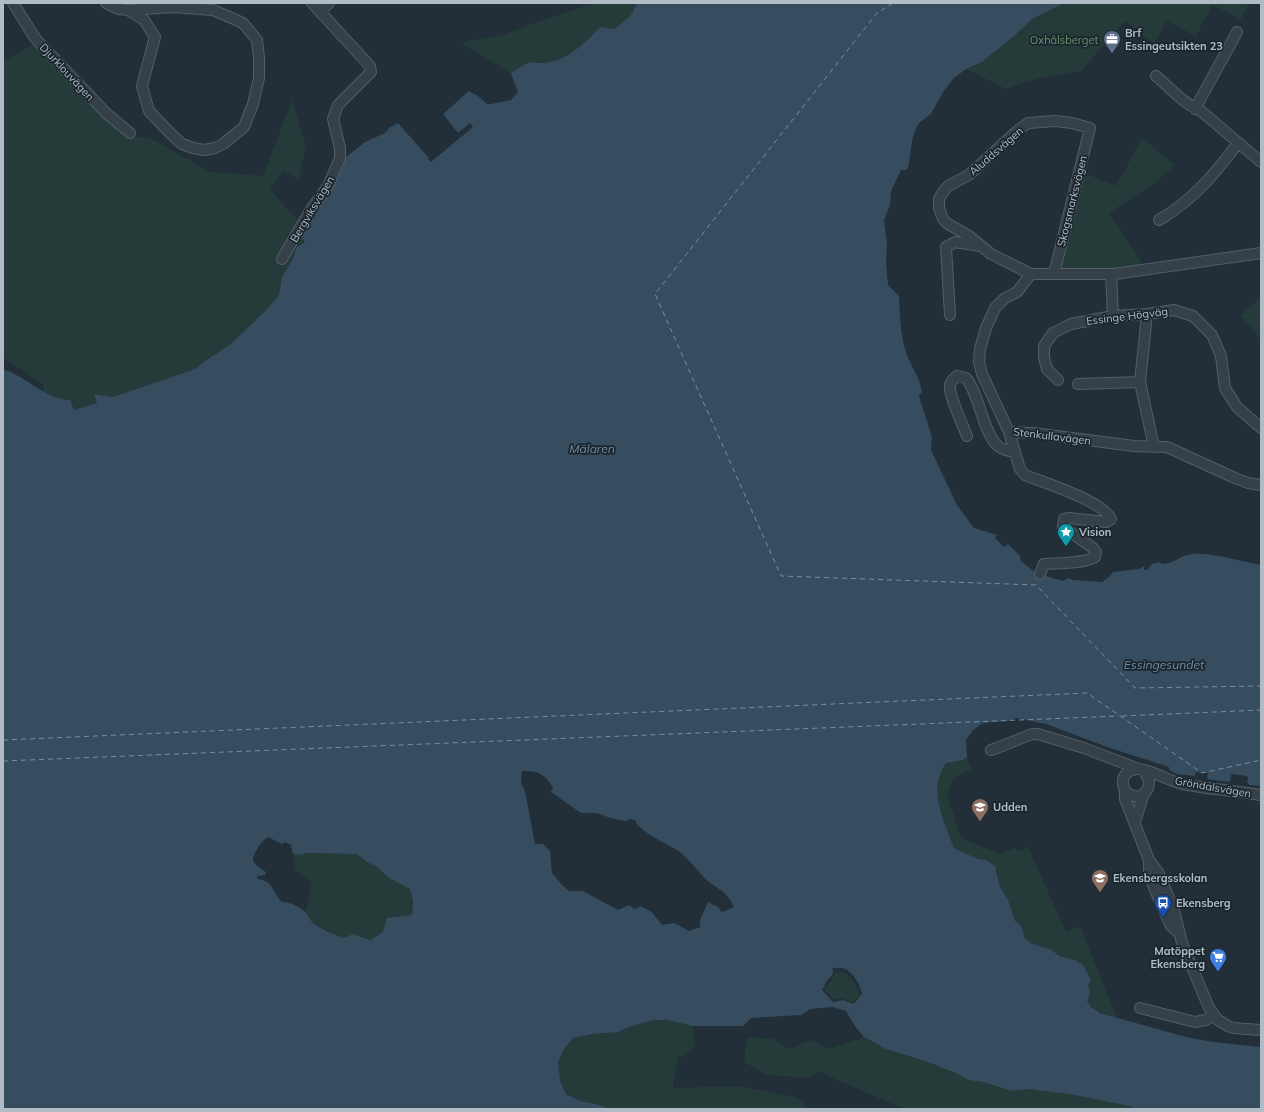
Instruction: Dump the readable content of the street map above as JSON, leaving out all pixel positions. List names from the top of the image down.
{
  "streets": {
    "street": [
      "Djurklouvägen",
      "Aluddsvägen",
      "Skogsmarksvägen",
      "Bergviksvägen",
      "Essinge Högväg",
      "Stenkullavägen",
      "Gröndalsvägen"
    ]
  },
  "crossings": [
    ["Aluddsvägen", "Skogsmarksvägen"],
    ["Aluddsvägen", "Stenkullavägen"]
  ],
  "water": ["Mälaren", "Essingesundet"],
  "parks": ["Oxhålsberget"],
  "places": {
    "office": ["Brf Essingeutsikten 23"],
    "place": ["Vision"],
    "school or university": ["Udden", "Ekensbergsskolan"],
    "bus stop": ["Ekensberg"],
    "supermarket": ["Matöppet Ekensberg"]
  }
}
